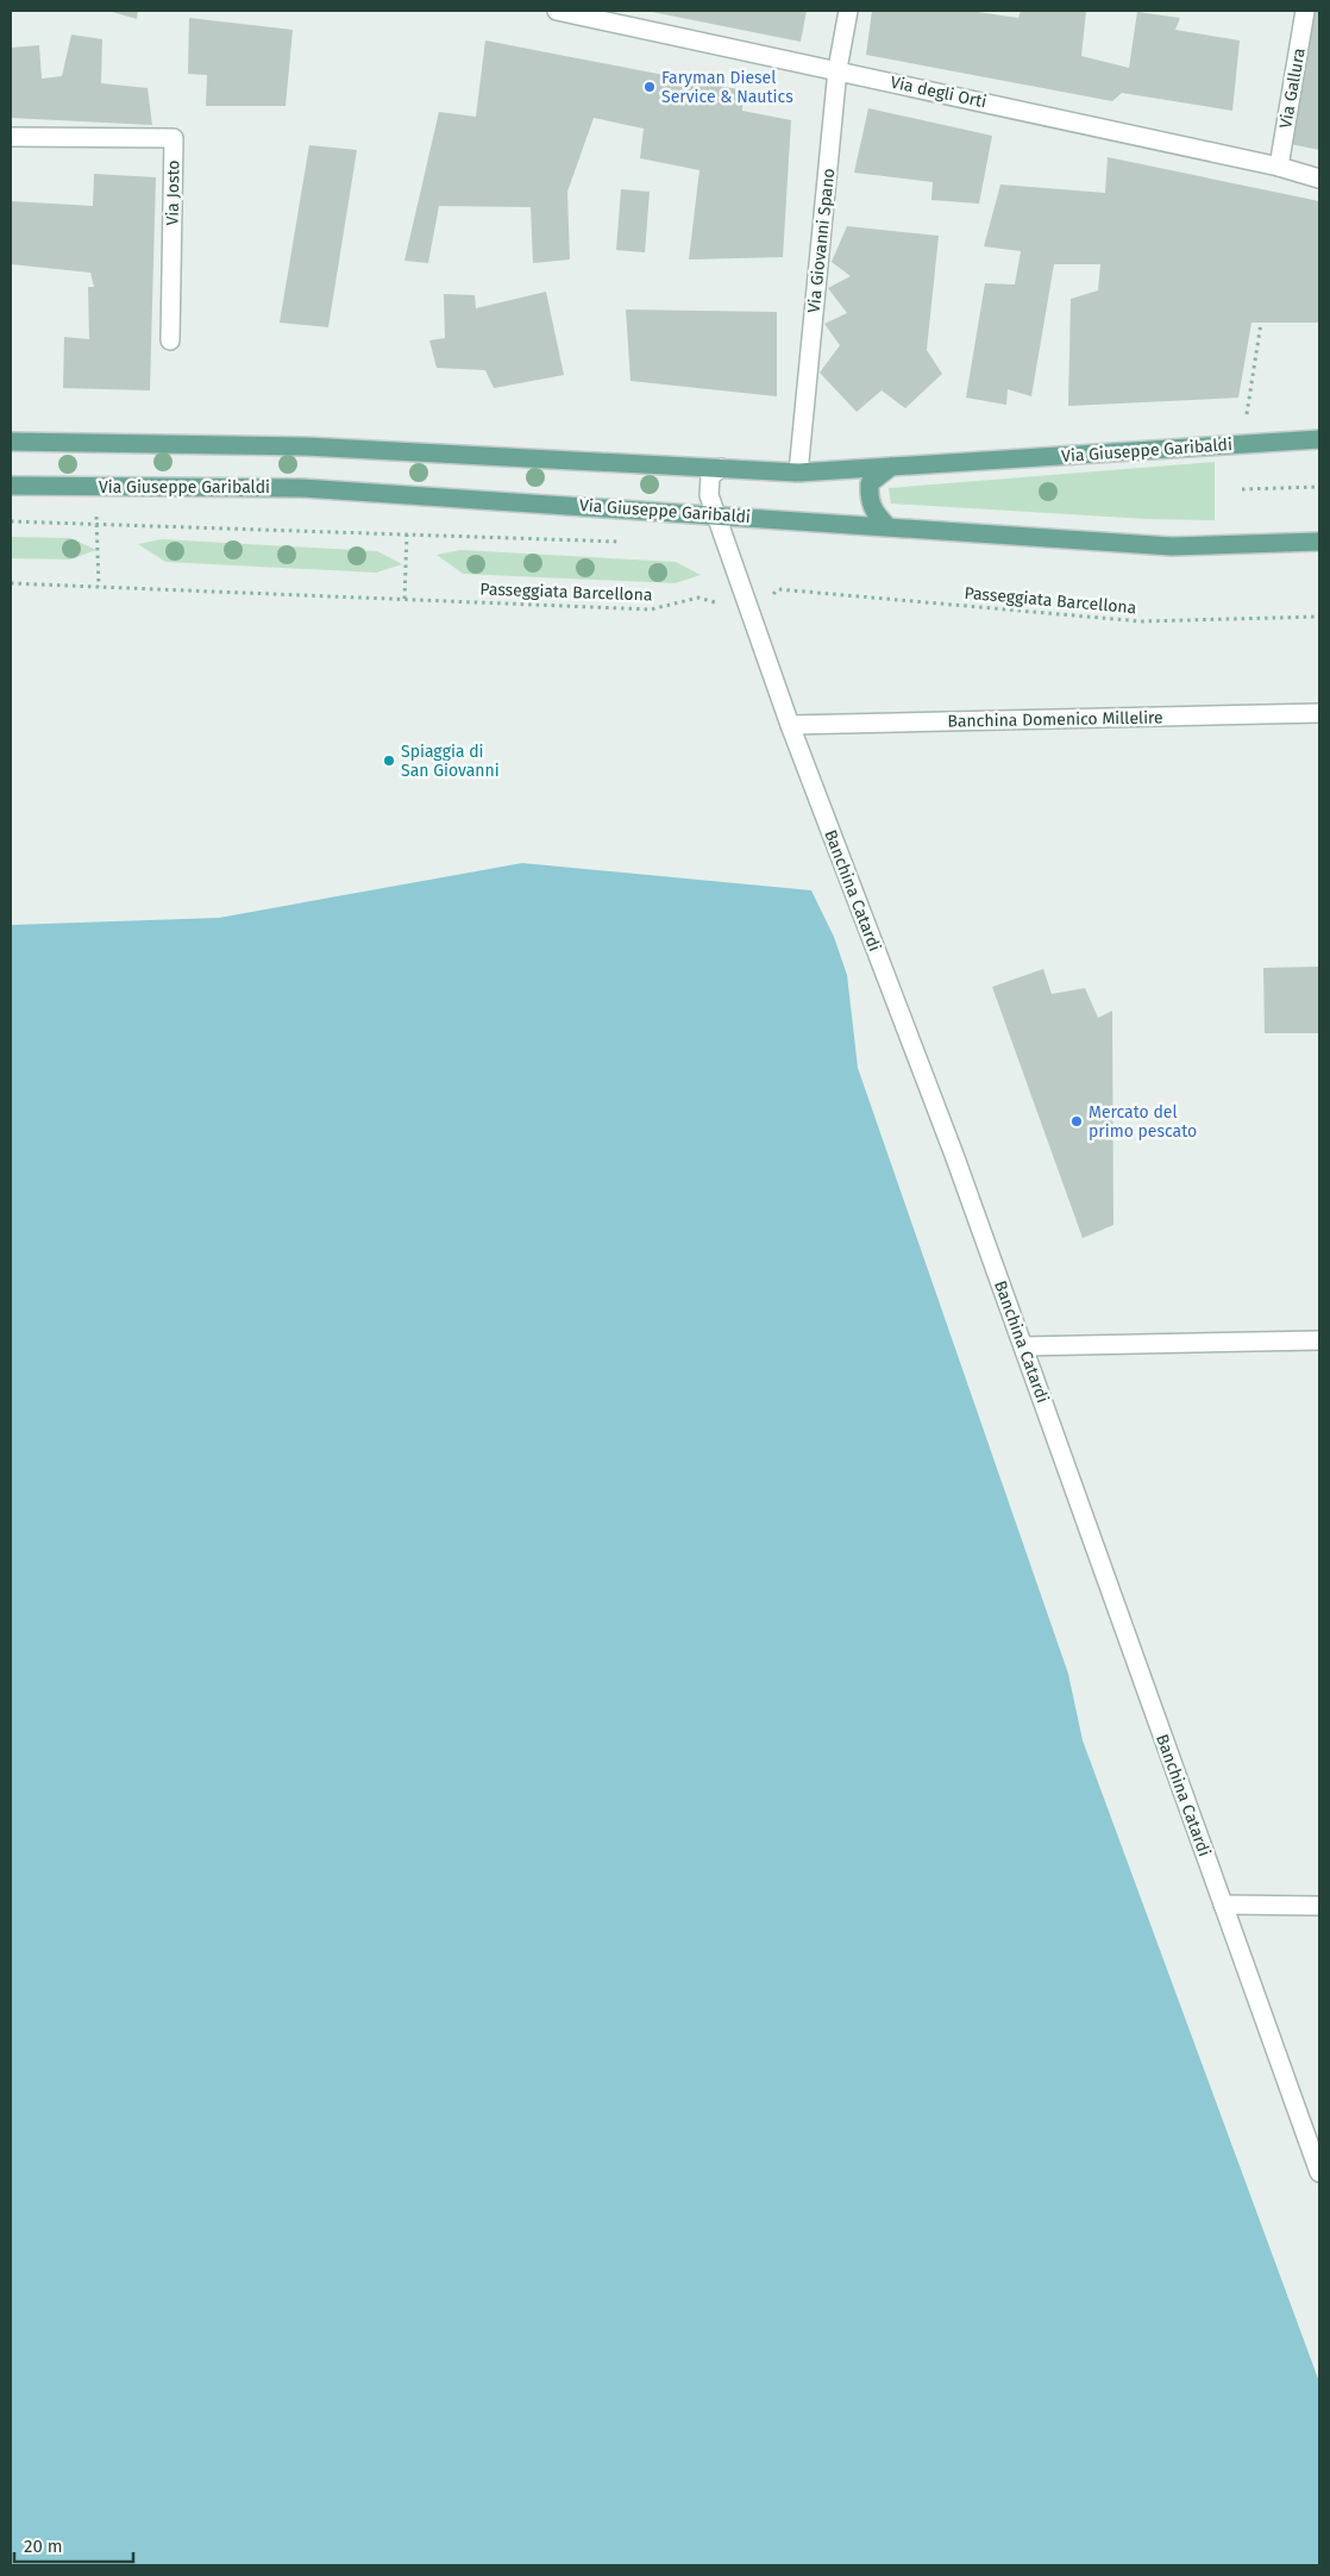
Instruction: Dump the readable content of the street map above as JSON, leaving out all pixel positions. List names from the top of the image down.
{
  "streets": {
    "main road": ["Via Giuseppe Garibaldi"],
    "street": [
      "Via Gallura",
      "Via degli Orti",
      "Via Josto",
      "Via Giovanni Spano",
      "Banchina Domenico Millelire",
      "Banchina Catardi"
    ],
    "path": ["Passeggiata Barcellona"]
  },
  "crossings": [
    ["Via Gallura", "Via degli Orti"],
    ["Via degli Orti", "Via Giovanni Spano"],
    ["Via Giovanni Spano", "Via Giuseppe Garibaldi"],
    ["Via Giuseppe Garibaldi", "Banchina Catardi"],
    ["Passeggiata Barcellona", "Banchina Catardi"],
    ["Banchina Domenico Millelire", "Banchina Catardi"]
  ],
  "places": ["Faryman Diesel Service & Nautics", "Spiaggia di San Giovanni", "Mercato del primo pescato"],
  "scale_bar": "20 m"
}
